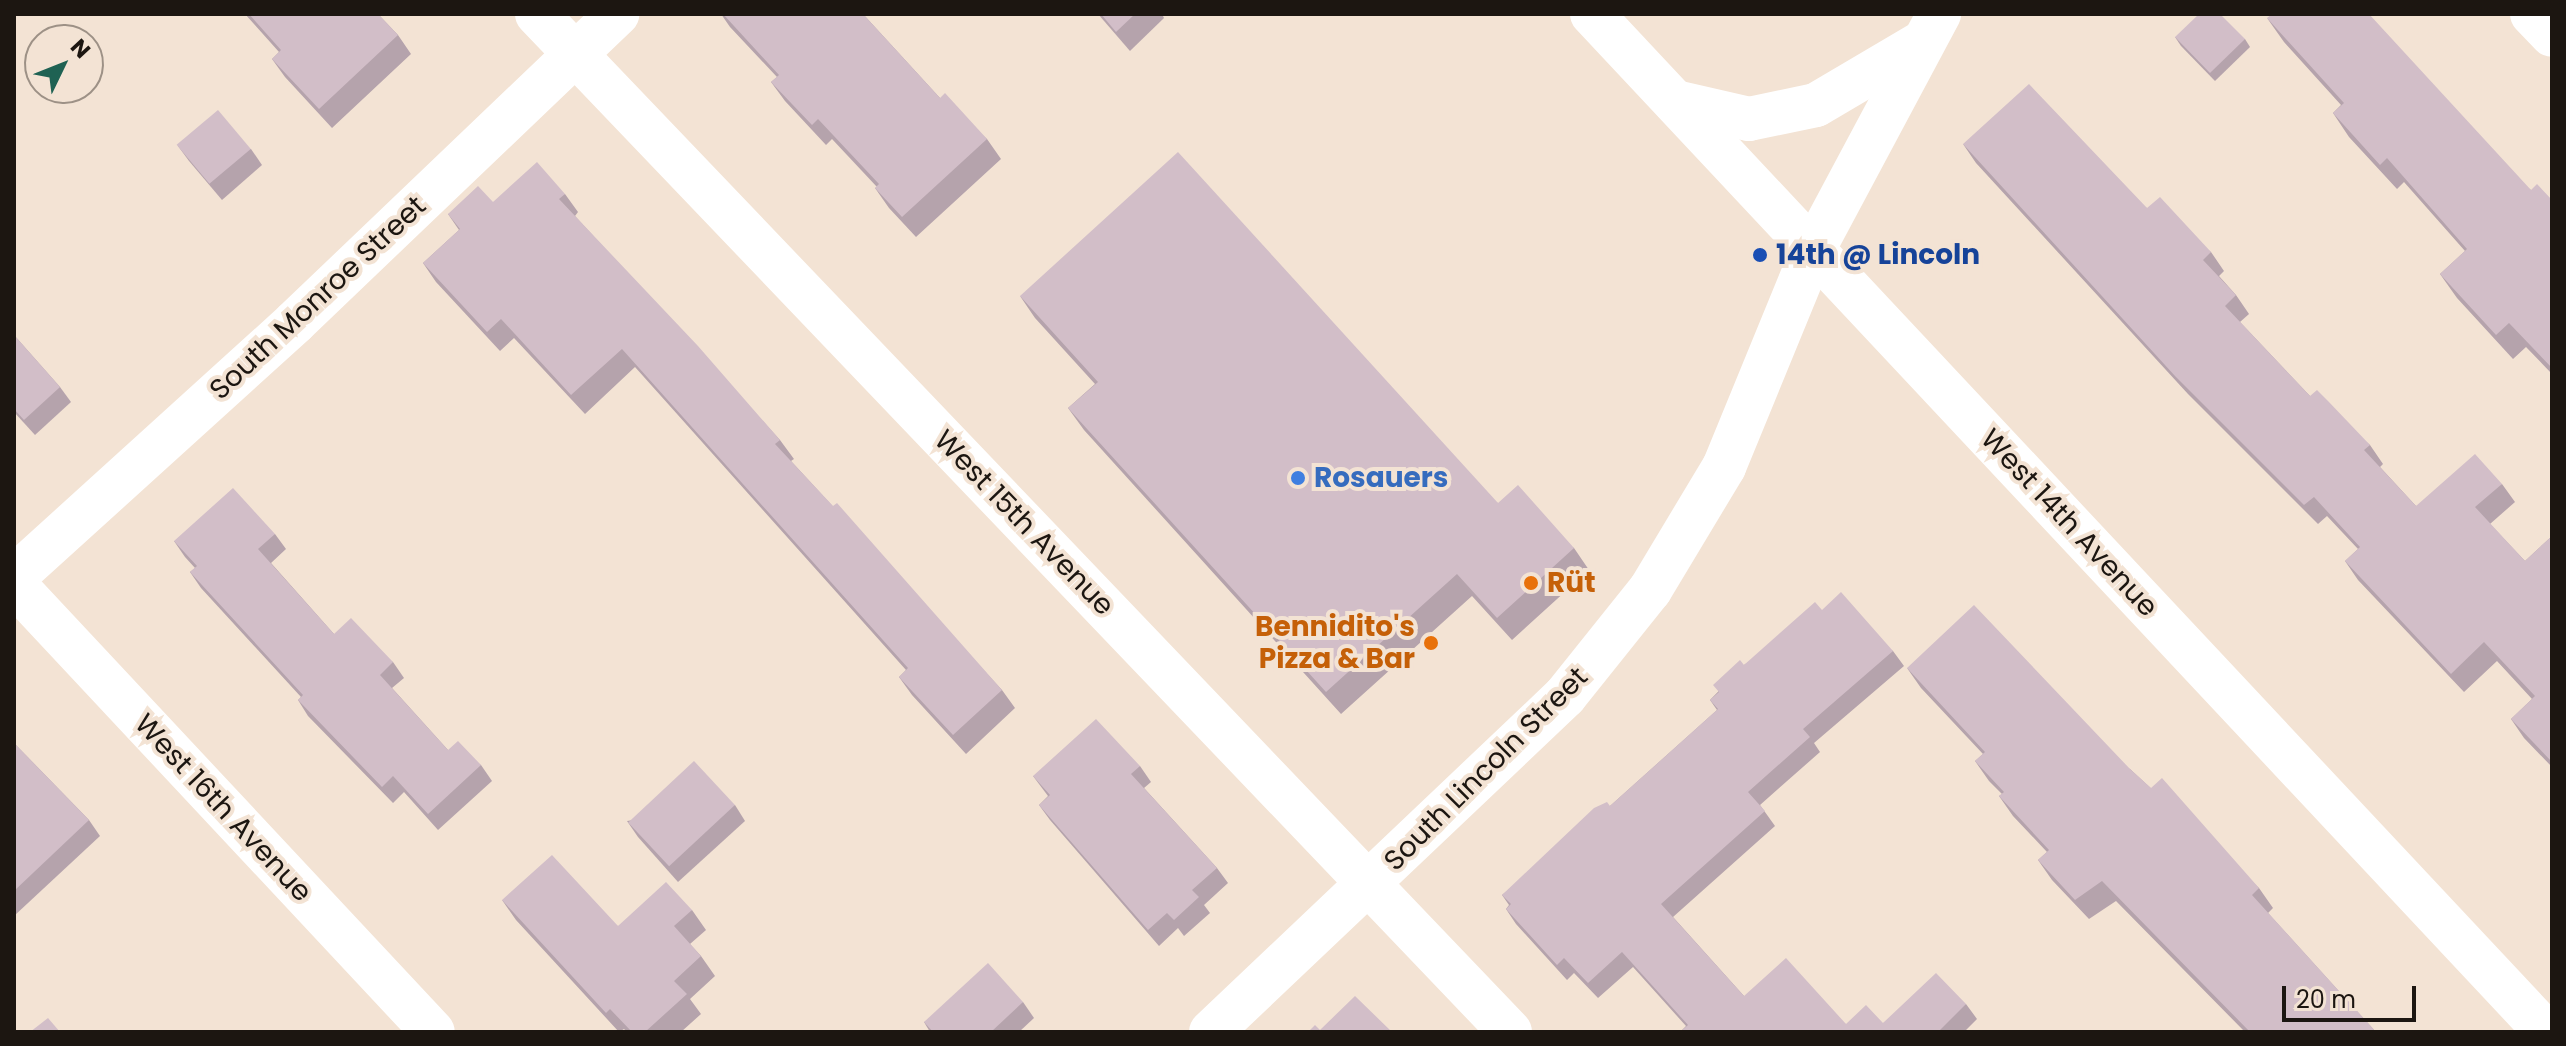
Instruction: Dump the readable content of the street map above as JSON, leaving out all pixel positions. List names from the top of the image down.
{
  "streets": {
    "street": [
      "South Monroe Street",
      "West 15th Avenue",
      "West 14th Avenue",
      "South Lincoln Street",
      "West 16th Avenue"
    ]
  },
  "crossings": [
    ["South Monroe Street", "West 15th Avenue"],
    ["West 15th Avenue", "South Lincoln Street"],
    ["West 14th Avenue", "South Lincoln Street"]
  ],
  "places": [
    "14th @ Lincoln",
    "Rosauers",
    "Rüt",
    "Bennidito's Pizza & Bar"
  ],
  "scale_bar": "20 m",
  "north": "top right"
}
